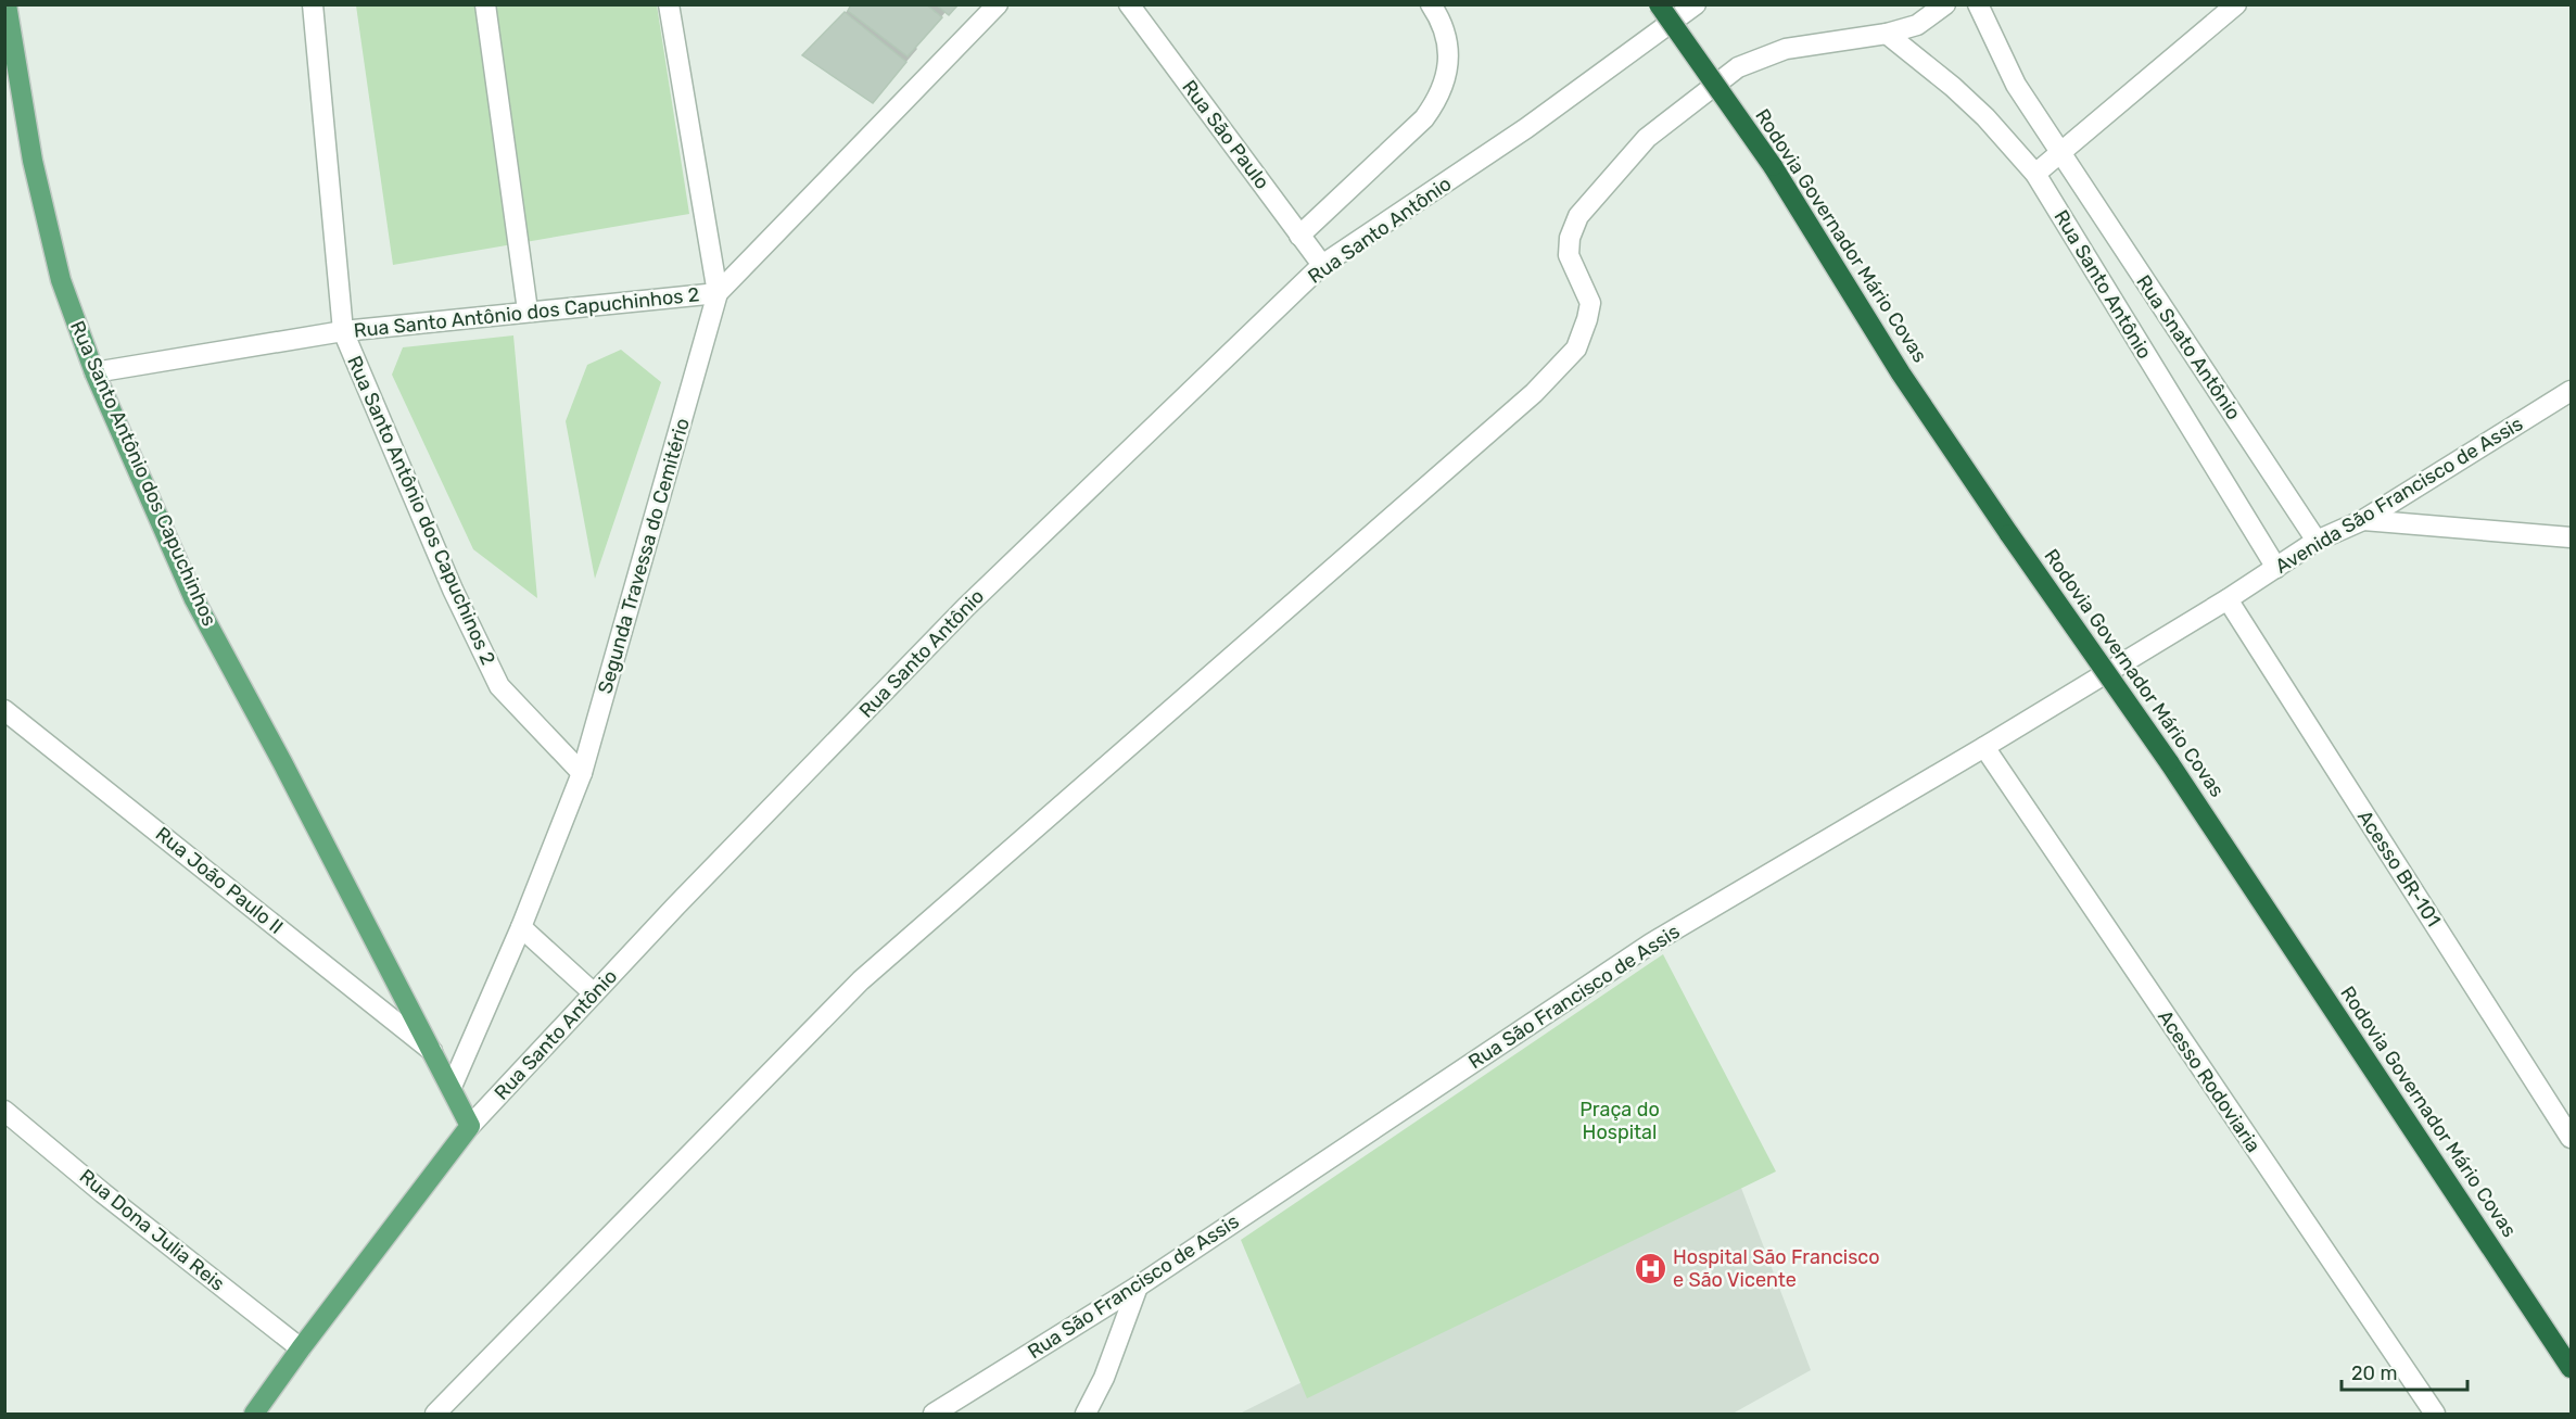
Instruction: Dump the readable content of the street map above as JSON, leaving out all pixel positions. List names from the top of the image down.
{
  "streets": {
    "highway": ["Rodovia Governador Mário Covas"],
    "main road": ["Rua Santo Antônio", "Rua Santo Antônio dos Capuchinhos"],
    "street": [
      "Rua São Paulo",
      "Rua Santo Antônio dos Capuchinhos 2",
      "Rua Snato Antônio",
      "Avenida São Francisco de Assis",
      "Rua Santo Antônio dos Capuchinos 2",
      "Segunda Travessa do Cemitério",
      "Acesso BR-101",
      "Rua João Paulo II",
      "Rua São Francisco de Assis",
      "Acesso Rodoviaria",
      "Rua Dona Julia Reis"
    ]
  },
  "crossings": [
    ["Rua São Paulo", "Rua Santo Antônio"],
    ["Rua Santo Antônio", "Rua Santo Antônio dos Capuchinhos"],
    ["Rua Santo Antônio", "Avenida São Francisco de Assis"],
    ["Rua Santo Antônio", "Rua Dona Julia Reis"],
    ["Rua Santo Antônio dos Capuchinhos 2", "Rua Santo Antônio dos Capuchinhos"],
    ["Rua Santo Antônio dos Capuchinhos 2", "Rua Santo Antônio dos Capuchinos 2"],
    ["Rua Santo Antônio dos Capuchinhos 2", "Segunda Travessa do Cemitério"],
    ["Rua Snato Antônio", "Avenida São Francisco de Assis"],
    ["Rua Santo Antônio dos Capuchinhos", "Segunda Travessa do Cemitério"],
    ["Rua Santo Antônio dos Capuchinhos", "Rua João Paulo II"],
    ["Avenida São Francisco de Assis", "Acesso BR-101"],
    ["Avenida São Francisco de Assis", "Rua São Francisco de Assis"],
    ["Rua Santo Antônio dos Capuchinos 2", "Segunda Travessa do Cemitério"],
    ["Acesso BR-101", "Rua São Francisco de Assis"],
    ["Rua São Francisco de Assis", "Acesso Rodoviaria"]
  ],
  "parks": ["Praça do Hospital"],
  "places": {
    "hospital": ["Hospital São Francisco e São Vicente"]
  },
  "scale_bar": "20 m"
}
